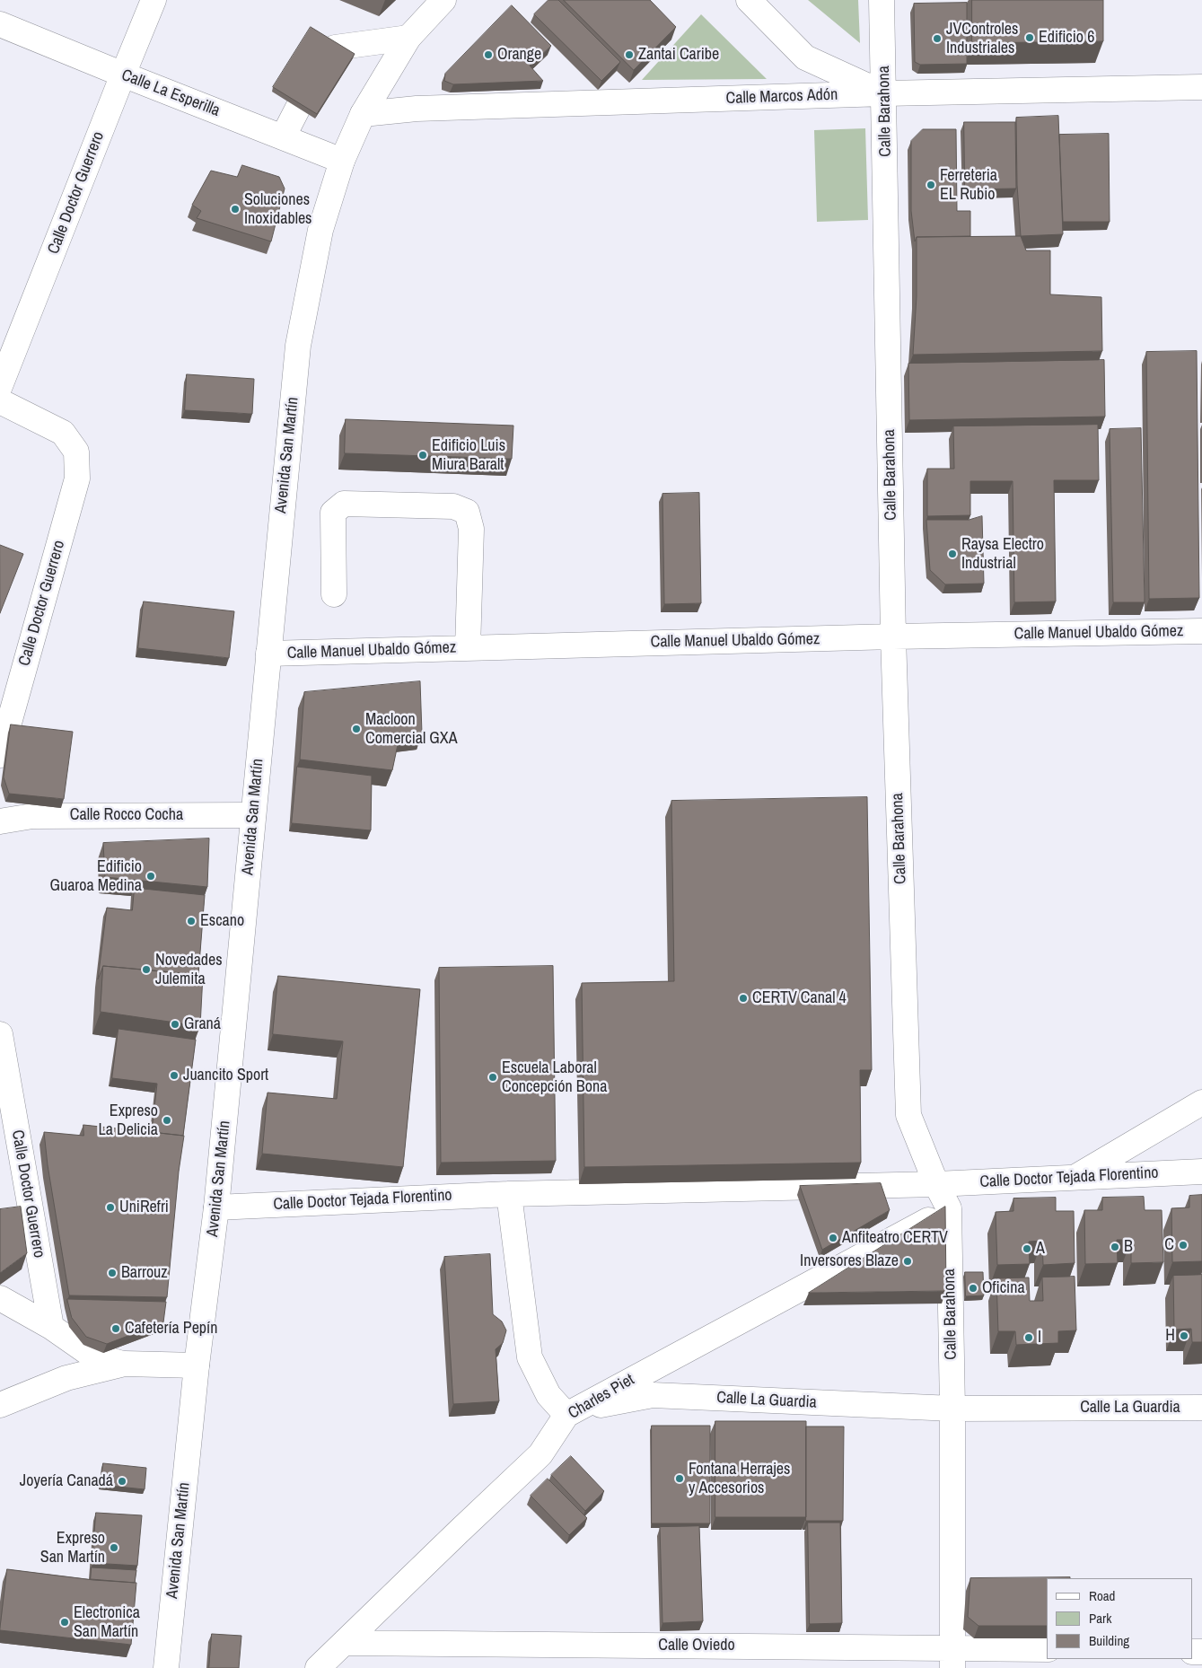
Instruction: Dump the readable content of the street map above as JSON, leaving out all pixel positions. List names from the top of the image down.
{
  "streets": {
    "street": [
      "Calle La Esperilla",
      "Calle Marcos Adón",
      "Calle Barahona",
      "Calle Doctor Guerrero",
      "Avenida San Martín",
      "Calle Manuel Ubaldo Gómez",
      "Calle Rocco Cocha",
      "Calle Doctor Tejada Florentino",
      "Charles Piet",
      "Calle La Guardia",
      "Calle Oviedo"
    ]
  },
  "crossings": [
    ["Calle La Esperilla", "Calle Doctor Guerrero"],
    ["Calle La Esperilla", "Avenida San Martín"],
    ["Calle Marcos Adón", "Calle Barahona"],
    ["Calle Marcos Adón", "Avenida San Martín"],
    ["Calle Barahona", "Calle Manuel Ubaldo Gómez"],
    ["Calle Barahona", "Calle Doctor Tejada Florentino"],
    ["Calle Barahona", "Charles Piet"],
    ["Calle Barahona", "Calle La Guardia"],
    ["Calle Barahona", "Calle Oviedo"],
    ["Avenida San Martín", "Calle Manuel Ubaldo Gómez"],
    ["Avenida San Martín", "Calle Rocco Cocha"],
    ["Avenida San Martín", "Calle Doctor Tejada Florentino"],
    ["Charles Piet", "Calle La Guardia"],
    ["Charles Piet", "Calle Oviedo"]
  ],
  "places": [
    "Edificio 6",
    "JVControles Industriales",
    "Orange",
    "Zantai Caribe",
    "Ferreteria EL Rubio",
    "Soluciones Inoxidables",
    "Edificio Luis Miura Baralt",
    "Raysa Electro Industrial",
    "Macloon Comercial GXA",
    "Edificio Guaroa Medina",
    "Escano",
    "Novedades Julemita",
    "CERTV Canal 4",
    "Graná",
    "Juancito Sport",
    "Escuela Laboral Concepción Bona",
    "Expreso La Delicia",
    "UniRefri",
    "Anfiteatro CERTV",
    "C",
    "B",
    "A",
    "Inversores Blaze",
    "Barrouz",
    "Oficina",
    "Cafetería Pepín",
    "H",
    "I",
    "Fontana Herrajes y Accesorios",
    "Joyería Canadá",
    "Expreso San Martín",
    "Electronica San Martín"
  ],
  "legend": ["Road", "Park", "Building"]
}
